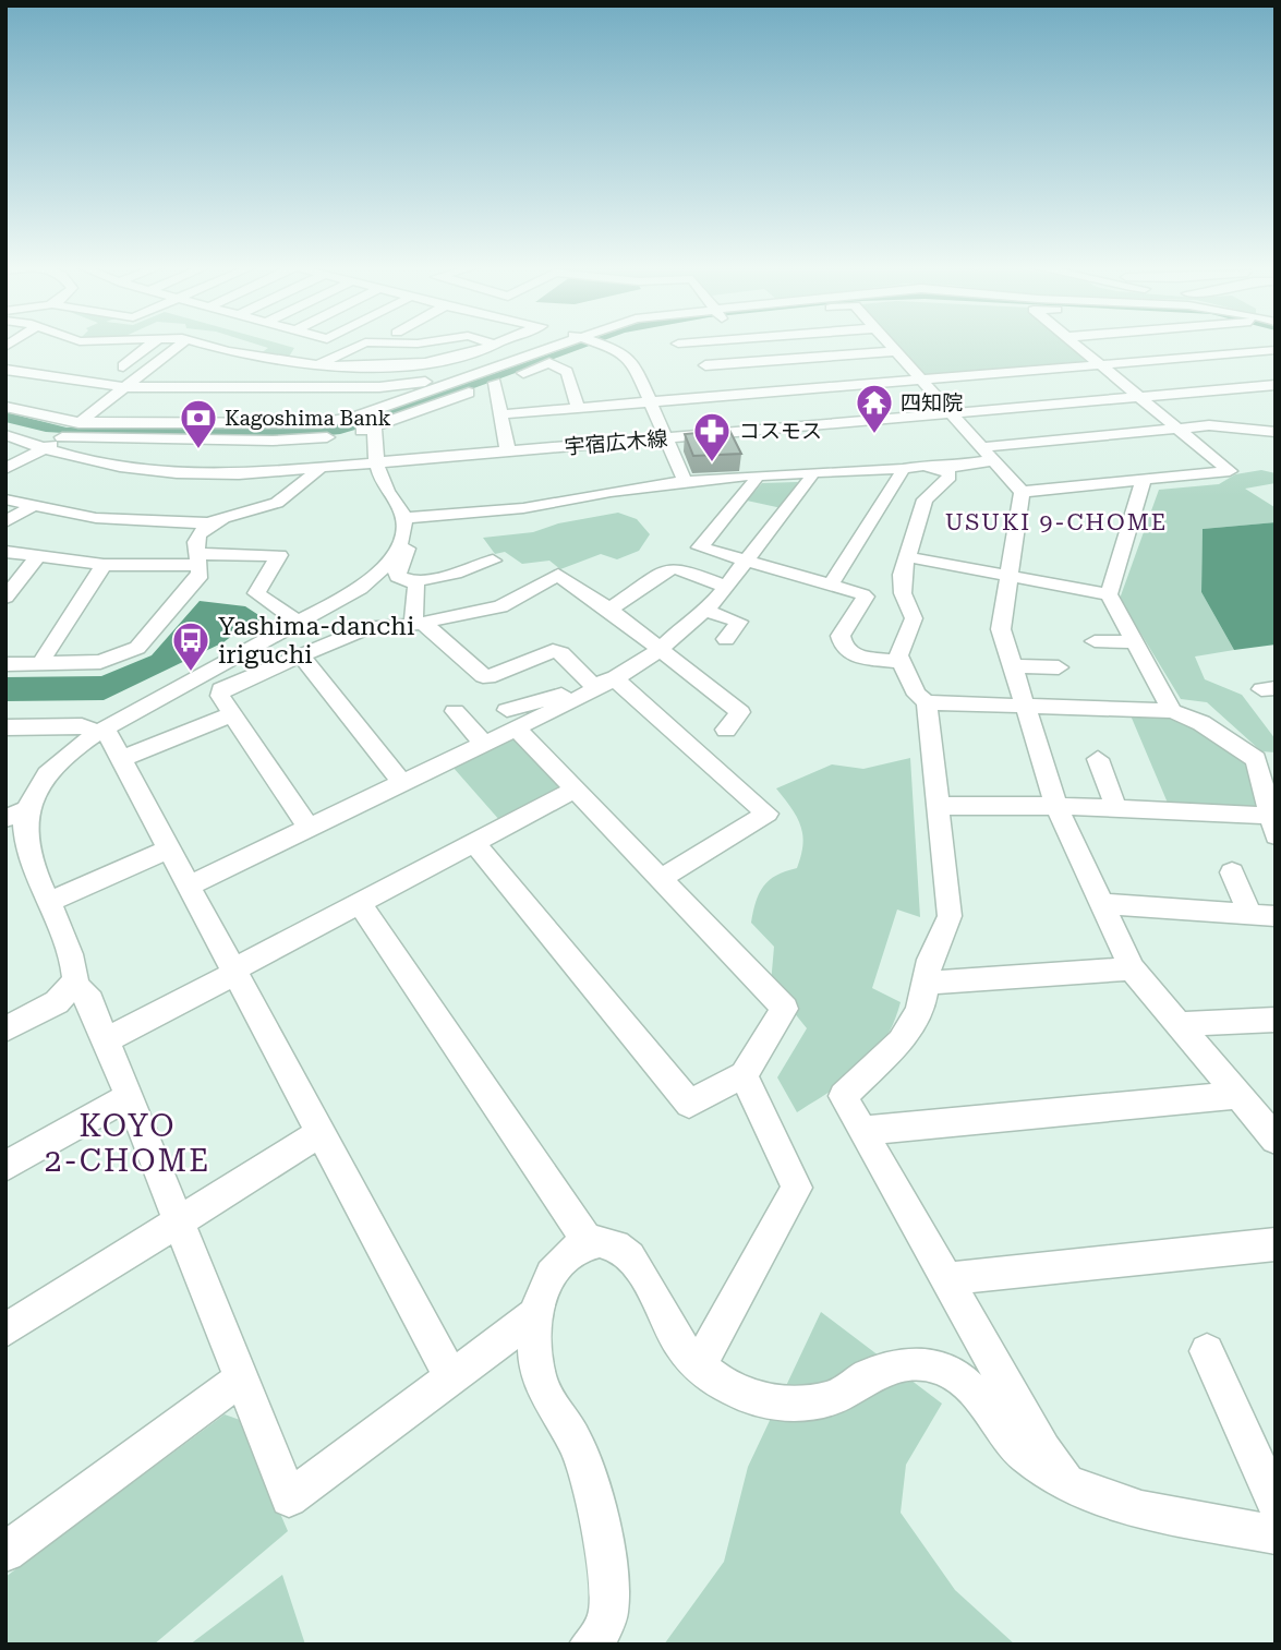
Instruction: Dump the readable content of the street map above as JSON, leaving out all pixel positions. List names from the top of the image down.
{
  "streets": {
    "street": ["宇宿広木線"]
  },
  "districts": ["USUKI 9-CHOME", "KOYO 2-CHOME"],
  "places": {
    "temple": ["四知院"],
    "bank": ["Kagoshima Bank"],
    "pharmacy": ["コスモス"],
    "bus stop": ["Yashima-danchi iriguchi"]
  }
}
